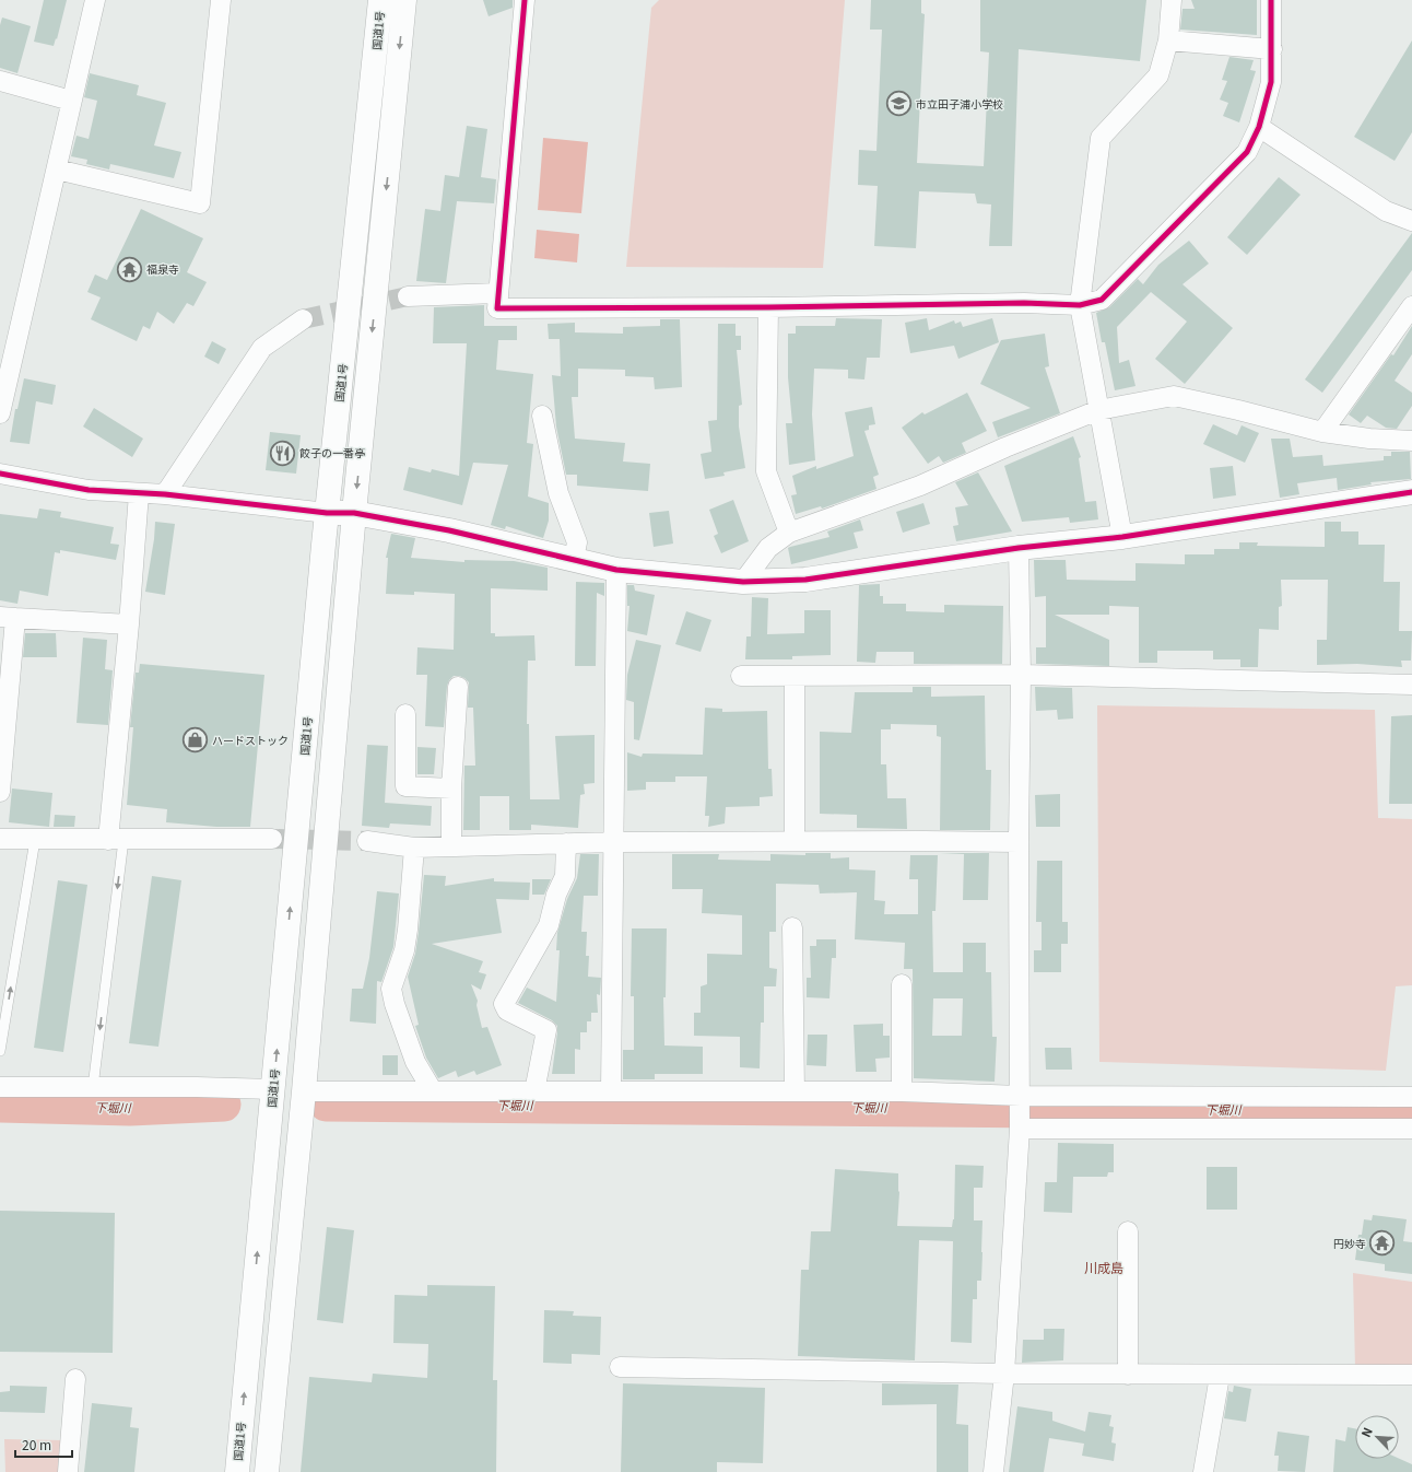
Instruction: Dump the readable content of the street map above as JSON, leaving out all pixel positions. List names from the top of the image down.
{
  "streets": {
    "main road": ["国道1号"]
  },
  "districts": ["川成島"],
  "water": ["下堀川"],
  "places": {
    "school or university": ["市立田子浦小学校"],
    "temple": ["福泉寺", "円妙寺"],
    "restaurant": ["餃子の一番亭"],
    "shop": ["ハードストック"]
  },
  "scale_bar": "20 m",
  "north": "top left"
}
